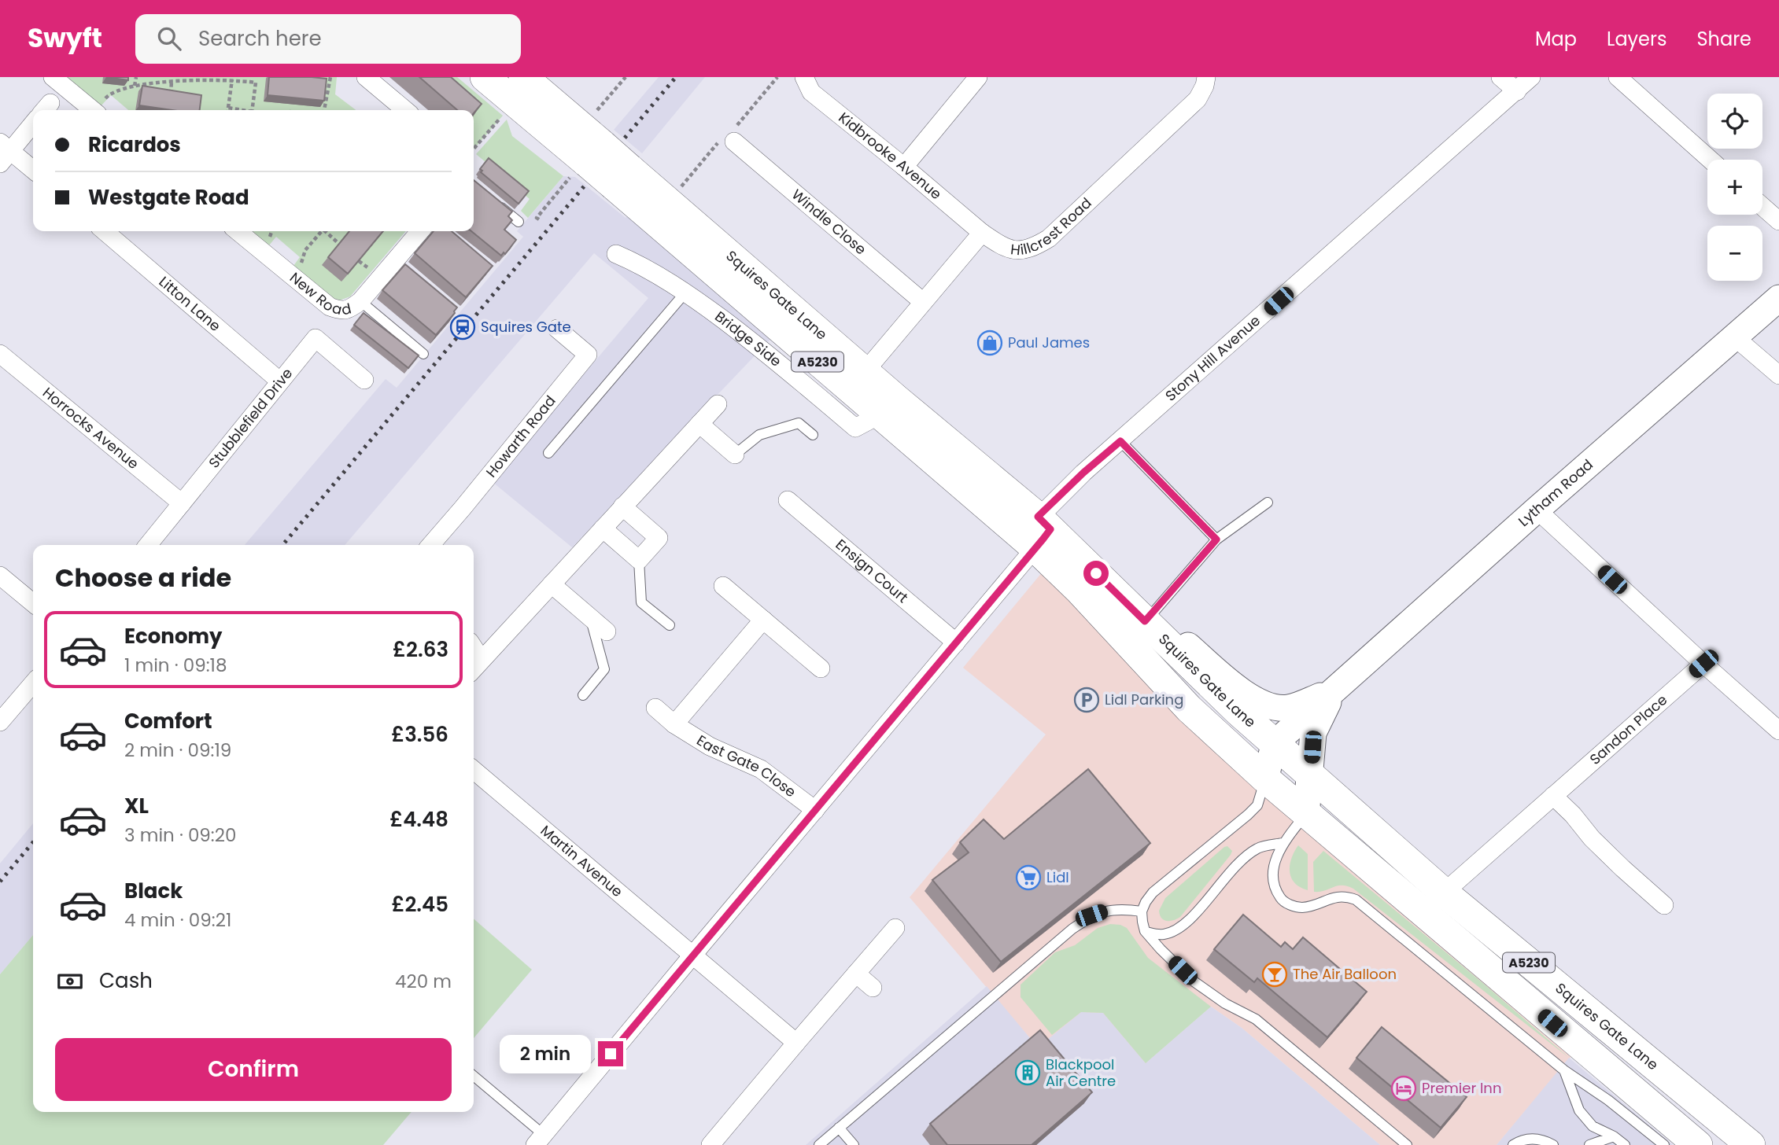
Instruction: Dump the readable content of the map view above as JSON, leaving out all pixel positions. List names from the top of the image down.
{
  "streets": {
    "main road": ["Squires Gate Lane", "A5230", "Lytham Road"],
    "street": [
      "Kidbrooke Avenue",
      "Windle Close",
      "Hillcrest Road",
      "New Road",
      "Litton Lane",
      "Bridge Side",
      "Stony Hill Avenue",
      "Stubblefield Drive",
      "Horrocks Avenue",
      "Howarth Road",
      "Ensign Court",
      "Sandon Place",
      "East Gate Close",
      "Martin Avenue"
    ]
  },
  "crossings": [
    ["Kidbrooke Avenue", "Hillcrest Road"],
    ["Squires Gate Lane", "Bridge Side"],
    ["Squires Gate Lane", "Stony Hill Avenue"],
    ["Squires Gate Lane", "Lytham Road"],
    ["Squires Gate Lane", "Sandon Place"],
    ["Litton Lane", "Stubblefield Drive"],
    ["Stony Hill Avenue", "Ensign Court"],
    ["Stony Hill Avenue", "East Gate Close"],
    ["Stony Hill Avenue", "Martin Avenue"],
    ["Stubblefield Drive", "Horrocks Avenue"]
  ],
  "places": {
    "station": ["Squires Gate"],
    "shop": ["Paul James"],
    "parking": ["Lidl Parking"],
    "supermarket": ["Lidl"],
    "bar": ["The Air Balloon"],
    "building": ["Blackpool Air Centre"],
    "hotel": ["Premier Inn"]
  },
  "page": {
    "header": "Swyft",
    "search": "Search here",
    "nav": ["Map", "Layers", "Share"],
    "map_buttons": ["+", "−"],
    "banner": ["Ricardos", "Westgate Road"],
    "heading": "Choose a ride",
    "list": [
      {
        "name": "Economy",
        "note": "1 min · 09:18",
        "value": "£2.63"
      },
      {
        "name": "Comfort",
        "note": "2 min · 09:19",
        "value": "£3.56"
      },
      {
        "name": "XL",
        "note": "3 min · 09:20",
        "value": "£4.48"
      },
      {
        "name": "Black",
        "note": "4 min · 09:21",
        "value": "£2.45"
      }
    ],
    "pay": ["Cash", "420 m"],
    "buttons": "Confirm",
    "bubble": "2 min"
  }
}
